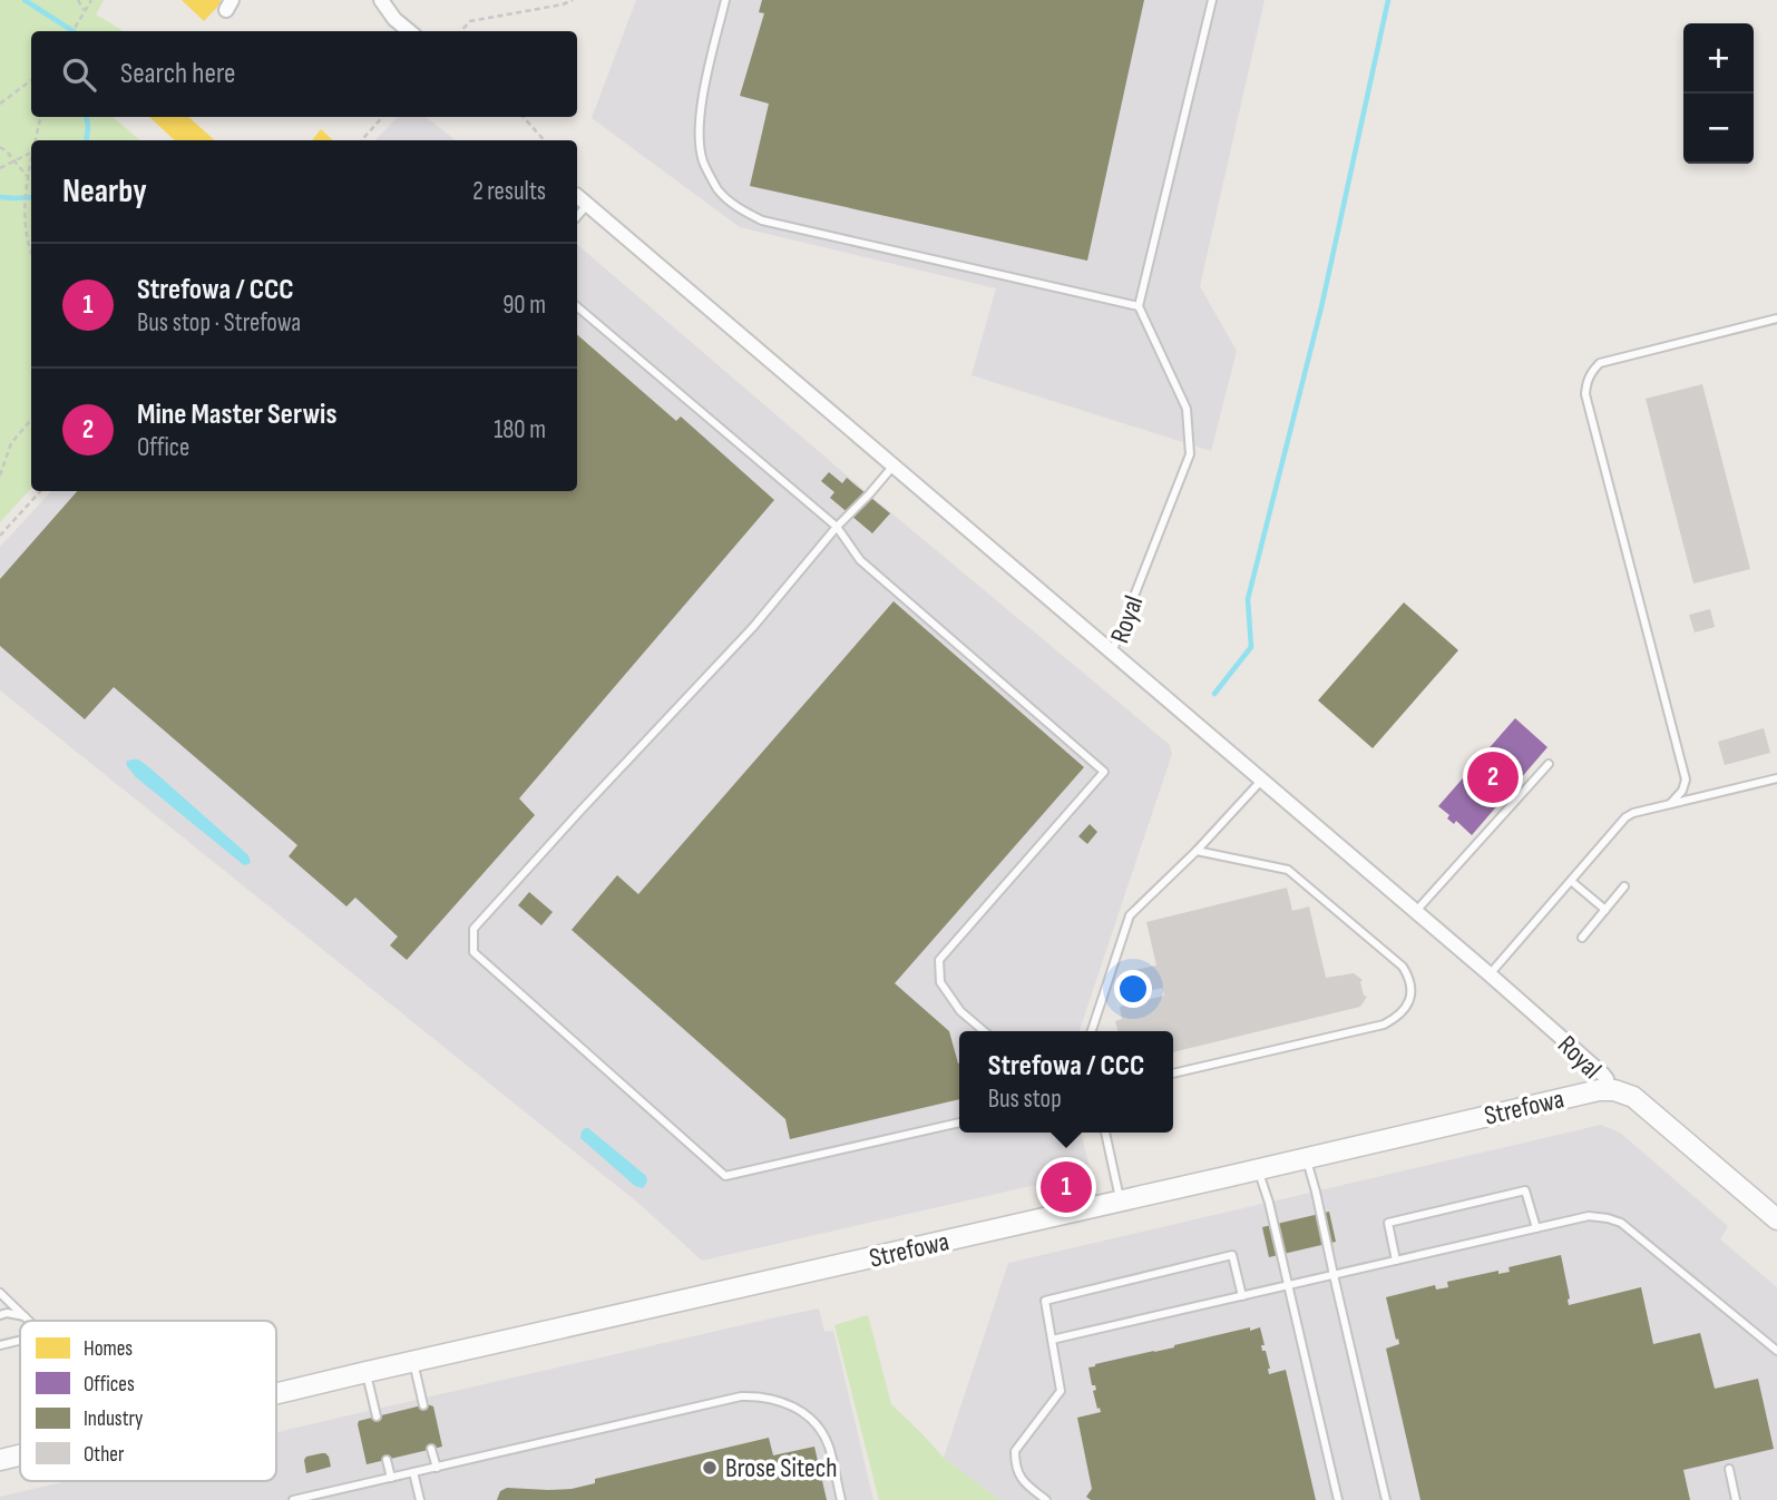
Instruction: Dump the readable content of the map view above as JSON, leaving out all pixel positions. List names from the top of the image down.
{
  "streets": {
    "street": ["Royal", "Strefowa"]
  },
  "crossings": [
    ["Royal", "Strefowa"]
  ],
  "places": ["Brose Sitech"],
  "legend": [
    "Homes",
    "Offices",
    "Industry",
    "Other"
  ],
  "page": {
    "map_buttons": ["+", "−"],
    "search": "Search here",
    "heading": ["Nearby", "2 results"],
    "list": [
      {
        "mark": "1",
        "name": "Strefowa / CCC",
        "note": "Bus stop · Strefowa",
        "value": "90 m"
      },
      {
        "mark": "2",
        "name": "Mine Master Serwis",
        "note": "Office",
        "value": "180 m"
      }
    ],
    "pins": ["2", "1"],
    "popup": ["Strefowa / CCC", "Bus stop"]
  }
}
